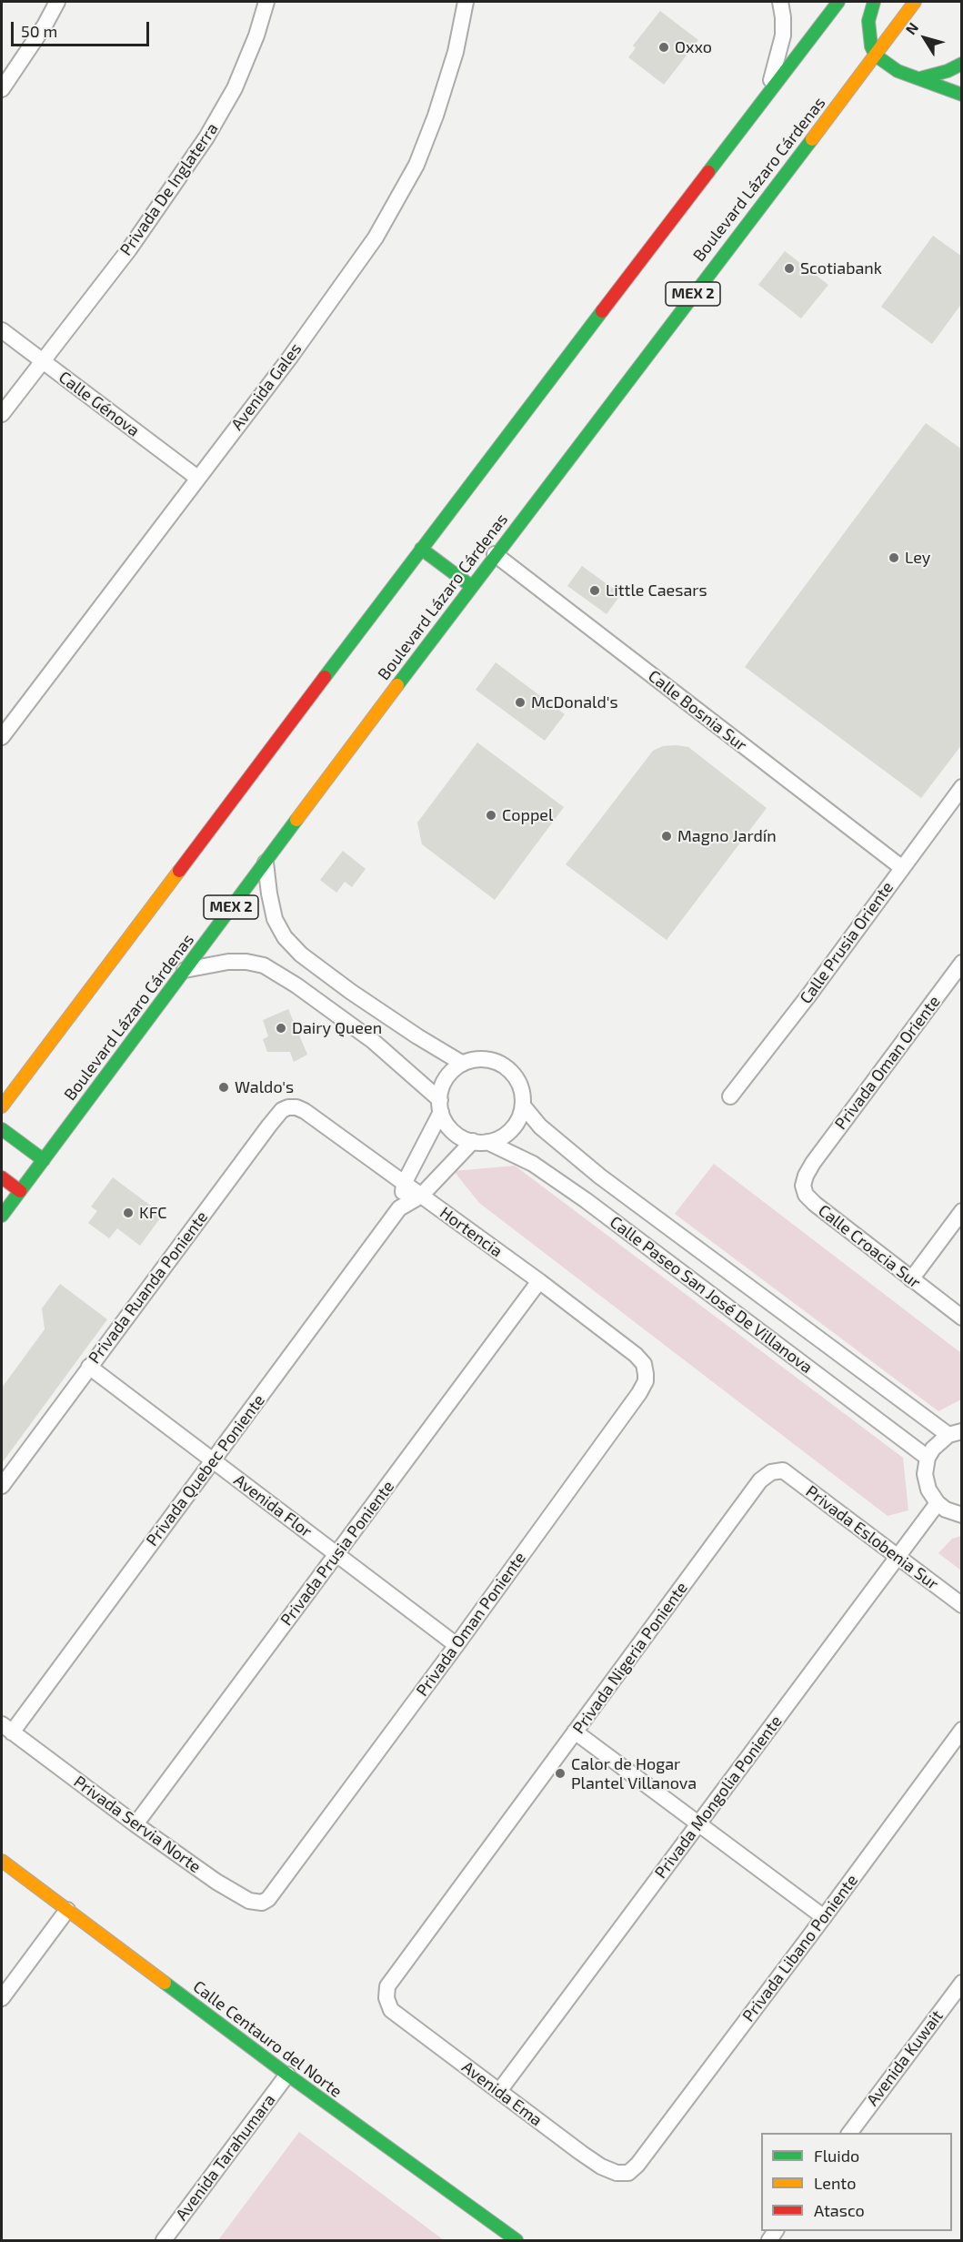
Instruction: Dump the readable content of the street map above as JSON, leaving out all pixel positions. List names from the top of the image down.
{
  "streets": {
    "main road": ["Boulevard Lázaro Cárdenas", "MEX 2", "Calle Centauro del Norte"],
    "street": [
      "Privada De Inglaterra",
      "Avenida Gales",
      "Calle Génova",
      "Calle Bosnia Sur",
      "Calle Prusia Oriente",
      "Privada Oman Oriente",
      "Hortencia",
      "Calle Croacia Sur",
      "Privada Ruanda Poniente",
      "Calle Paseo San José De Villanova",
      "Privada Quebec Poniente",
      "Avenida Flor",
      "Privada Eslobenia Sur",
      "Privada Prusia Poniente",
      "Privada Oman Poniente",
      "Privada Nigeria Poniente",
      "Privada Mongolia Poniente",
      "Privada Servia Norte",
      "Privada Libano Poniente",
      "Avenida Kuwait",
      "Avenida Ema",
      "Avenida Tarahumara"
    ]
  },
  "crossings": [
    ["Boulevard Lázaro Cárdenas", "Calle Bosnia Sur"],
    ["Privada De Inglaterra", "Calle Génova"],
    ["Avenida Gales", "Calle Génova"],
    ["Calle Bosnia Sur", "Calle Prusia Oriente"],
    ["Privada Oman Oriente", "Calle Croacia Sur"],
    ["Hortencia", "Privada Ruanda Poniente"],
    ["Hortencia", "Privada Quebec Poniente"],
    ["Hortencia", "Privada Prusia Poniente"],
    ["Hortencia", "Privada Oman Poniente"],
    ["Privada Ruanda Poniente", "Avenida Flor"],
    ["Calle Paseo San José De Villanova", "Privada Quebec Poniente"],
    ["Privada Quebec Poniente", "Avenida Flor"],
    ["Privada Quebec Poniente", "Privada Servia Norte"],
    ["Avenida Flor", "Privada Prusia Poniente"],
    ["Avenida Flor", "Privada Oman Poniente"],
    ["Privada Eslobenia Sur", "Privada Nigeria Poniente"],
    ["Privada Eslobenia Sur", "Privada Mongolia Poniente"],
    ["Privada Prusia Poniente", "Privada Servia Norte"],
    ["Privada Oman Poniente", "Privada Servia Norte"],
    ["Privada Nigeria Poniente", "Avenida Ema"],
    ["Privada Mongolia Poniente", "Avenida Ema"],
    ["Privada Libano Poniente", "Avenida Ema"],
    ["Calle Centauro del Norte", "Avenida Tarahumara"]
  ],
  "places": [
    "Oxxo",
    "Scotiabank",
    "Ley",
    "Little Caesars",
    "McDonald's",
    "Coppel",
    "Magno Jardín",
    "Dairy Queen",
    "Waldo's",
    "KFC",
    "Calor de Hogar Plantel Villanova"
  ],
  "legend": ["Fluido", "Lento", "Atasco"],
  "scale_bar": "50 m",
  "north": "top left"
}
